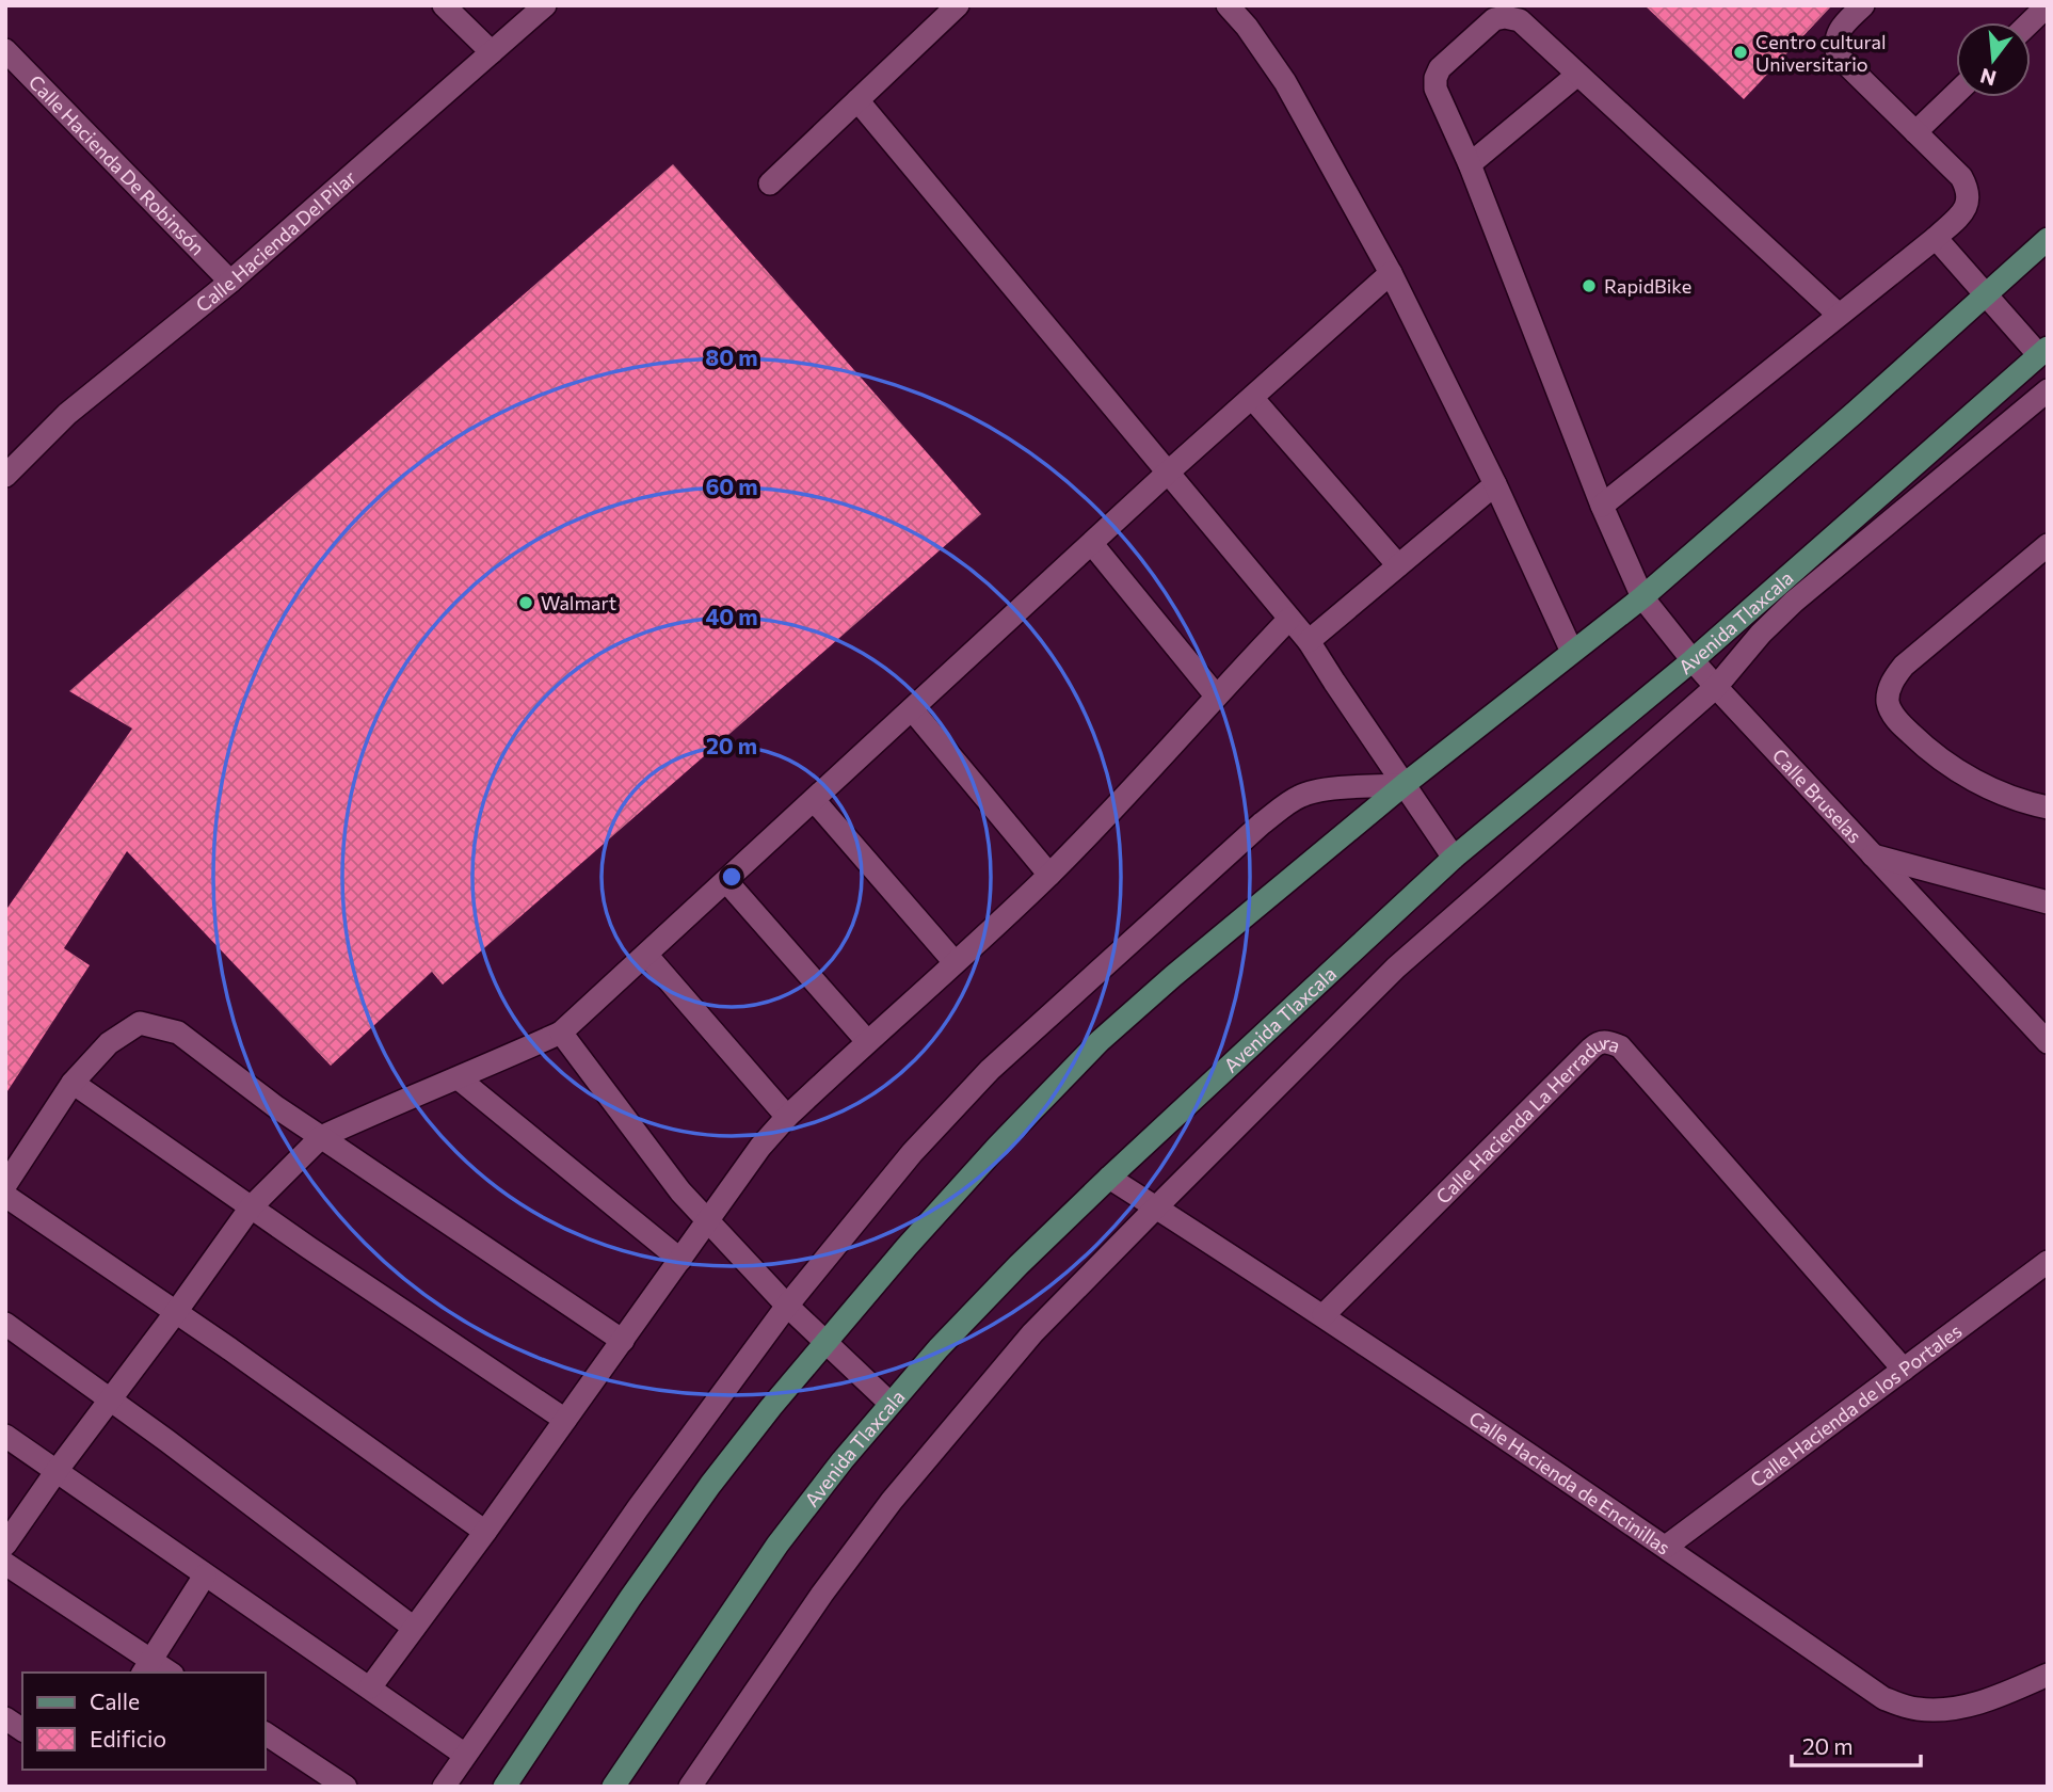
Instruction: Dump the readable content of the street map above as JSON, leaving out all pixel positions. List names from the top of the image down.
{
  "streets": {
    "main road": ["Avenida Tlaxcala"],
    "street": [
      "Calle Hacienda De Robinsón",
      "Calle Hacienda Del Pilar",
      "Calle Bruselas",
      "Calle Hacienda La Herradura",
      "Calle Hacienda de los Portales",
      "Calle Hacienda de Encinillas"
    ]
  },
  "crossings": [
    ["Calle Hacienda De Robinsón", "Calle Hacienda Del Pilar"],
    ["Avenida Tlaxcala", "Calle Bruselas"],
    ["Avenida Tlaxcala", "Calle Hacienda de Encinillas"],
    ["Calle Hacienda La Herradura", "Calle Hacienda de los Portales"],
    ["Calle Hacienda La Herradura", "Calle Hacienda de Encinillas"],
    ["Calle Hacienda de los Portales", "Calle Hacienda de Encinillas"]
  ],
  "places": ["Centro cultural Universitario", "RapidBike", "Walmart"],
  "legend": ["Calle", "Edificio"],
  "scale_bar": "20 m",
  "north": "bottom",
  "rings": [
    "80 m",
    "60 m",
    "40 m",
    "20 m"
  ]
}
